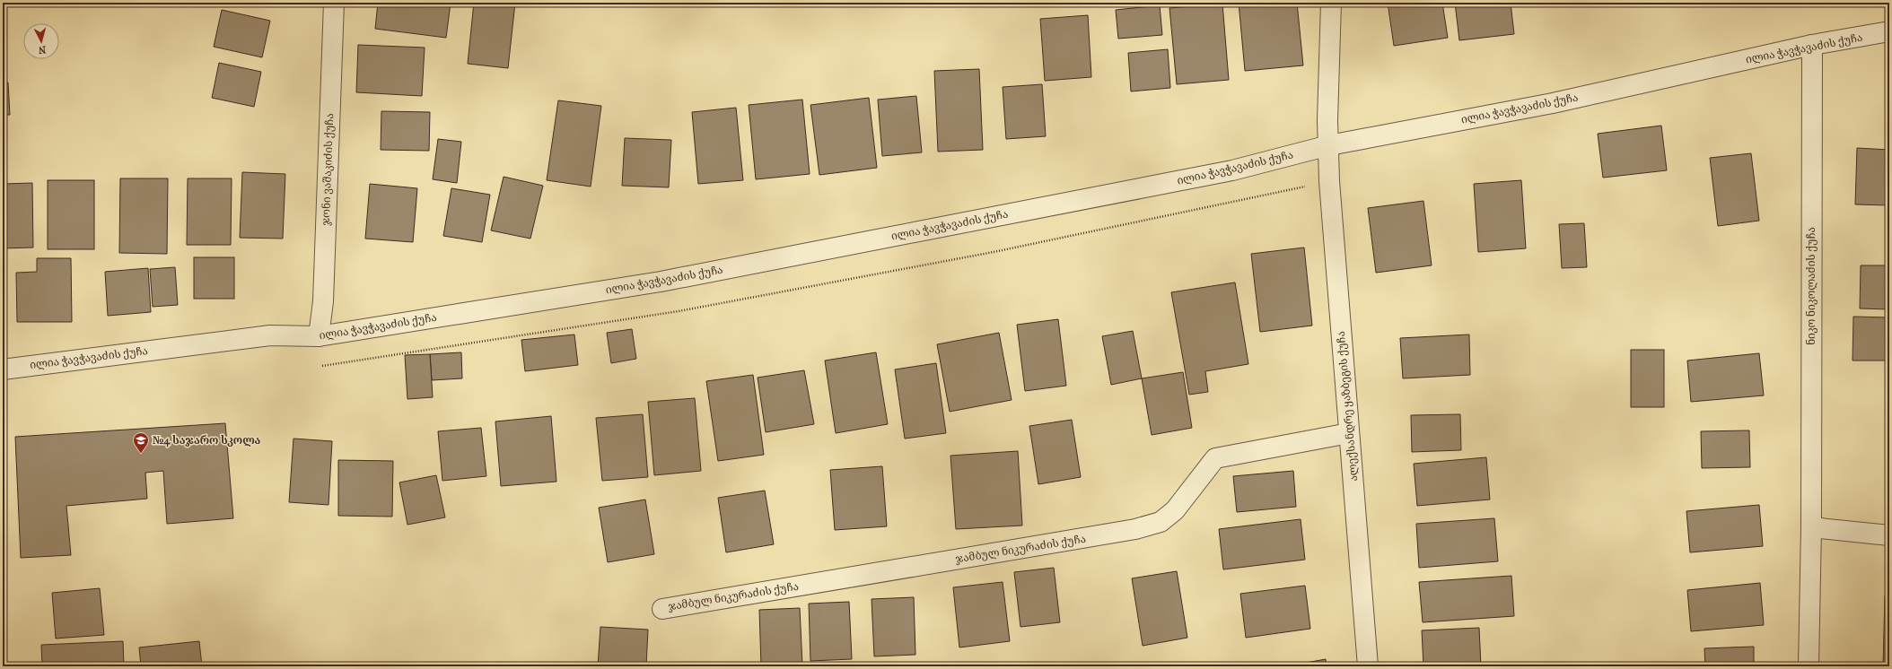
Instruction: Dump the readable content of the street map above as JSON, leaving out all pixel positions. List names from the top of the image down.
{
  "streets": {
    "street": [
      "ილია ჭავჭავაძის ქუჩა",
      "ჯონი ვაშაკიძის ქუჩა",
      "ნიკო ნიკოლაძის ქუჩა",
      "ალექსანდრე ყაზბეგის ქუჩა",
      "ჯამბულ ნიკურაძის ქუჩა"
    ]
  },
  "crossings": [
    ["ილია ჭავჭავაძის ქუჩა", "ჯონი ვაშაკიძის ქუჩა"],
    ["ილია ჭავჭავაძის ქუჩა", "ნიკო ნიკოლაძის ქუჩა"],
    ["ილია ჭავჭავაძის ქუჩა", "ალექსანდრე ყაზბეგის ქუჩა"],
    ["ალექსანდრე ყაზბეგის ქუჩა", "ჯამბულ ნიკურაძის ქუჩა"]
  ],
  "places": {
    "school or university": ["№4 საჯარო სკოლა"]
  },
  "north": "bottom"
}
